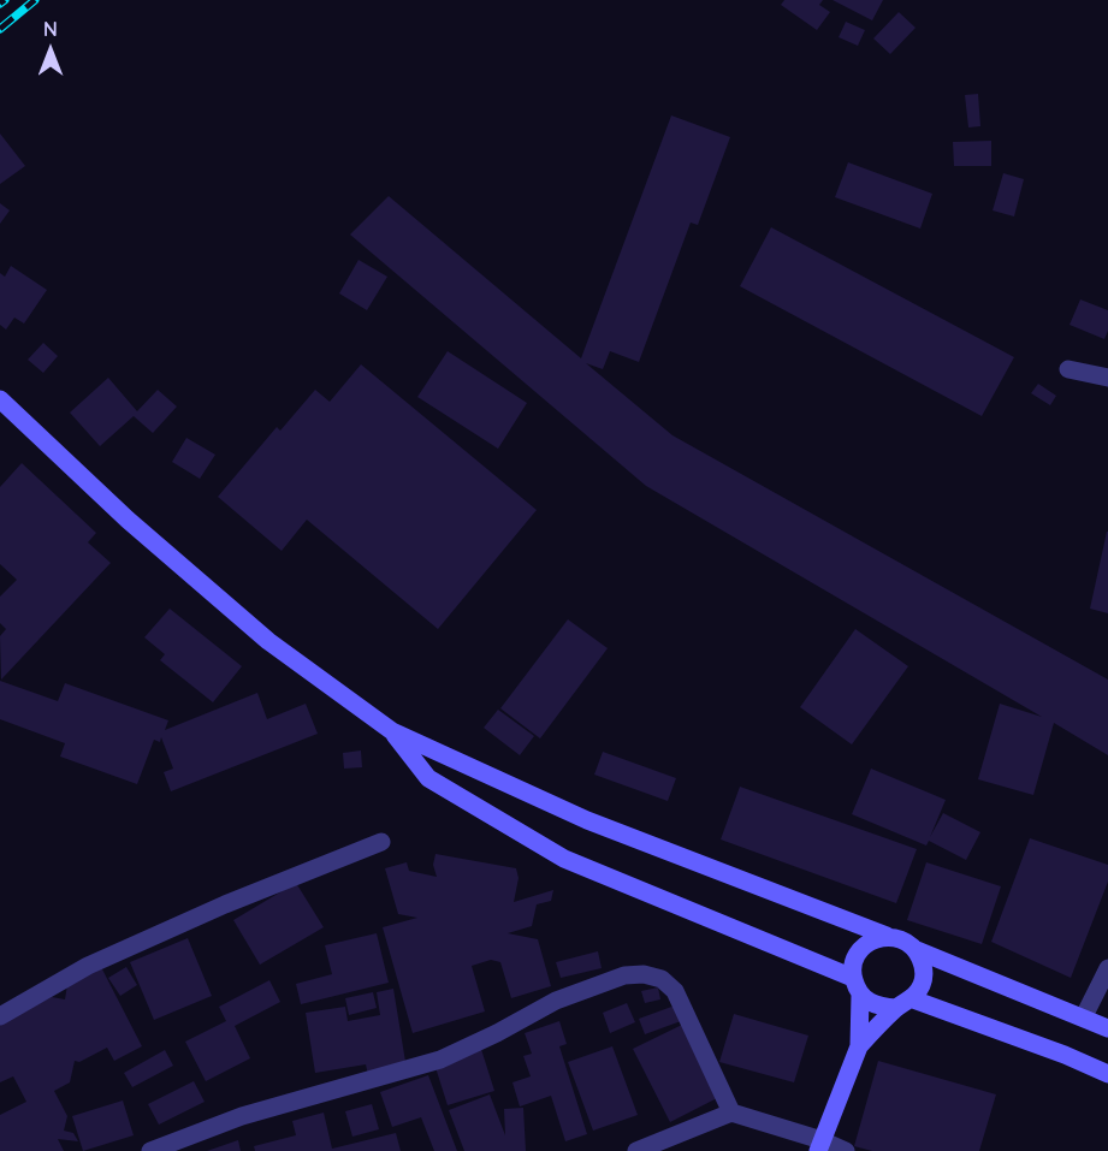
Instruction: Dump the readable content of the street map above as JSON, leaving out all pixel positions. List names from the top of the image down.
{
  "north": "top"
}
